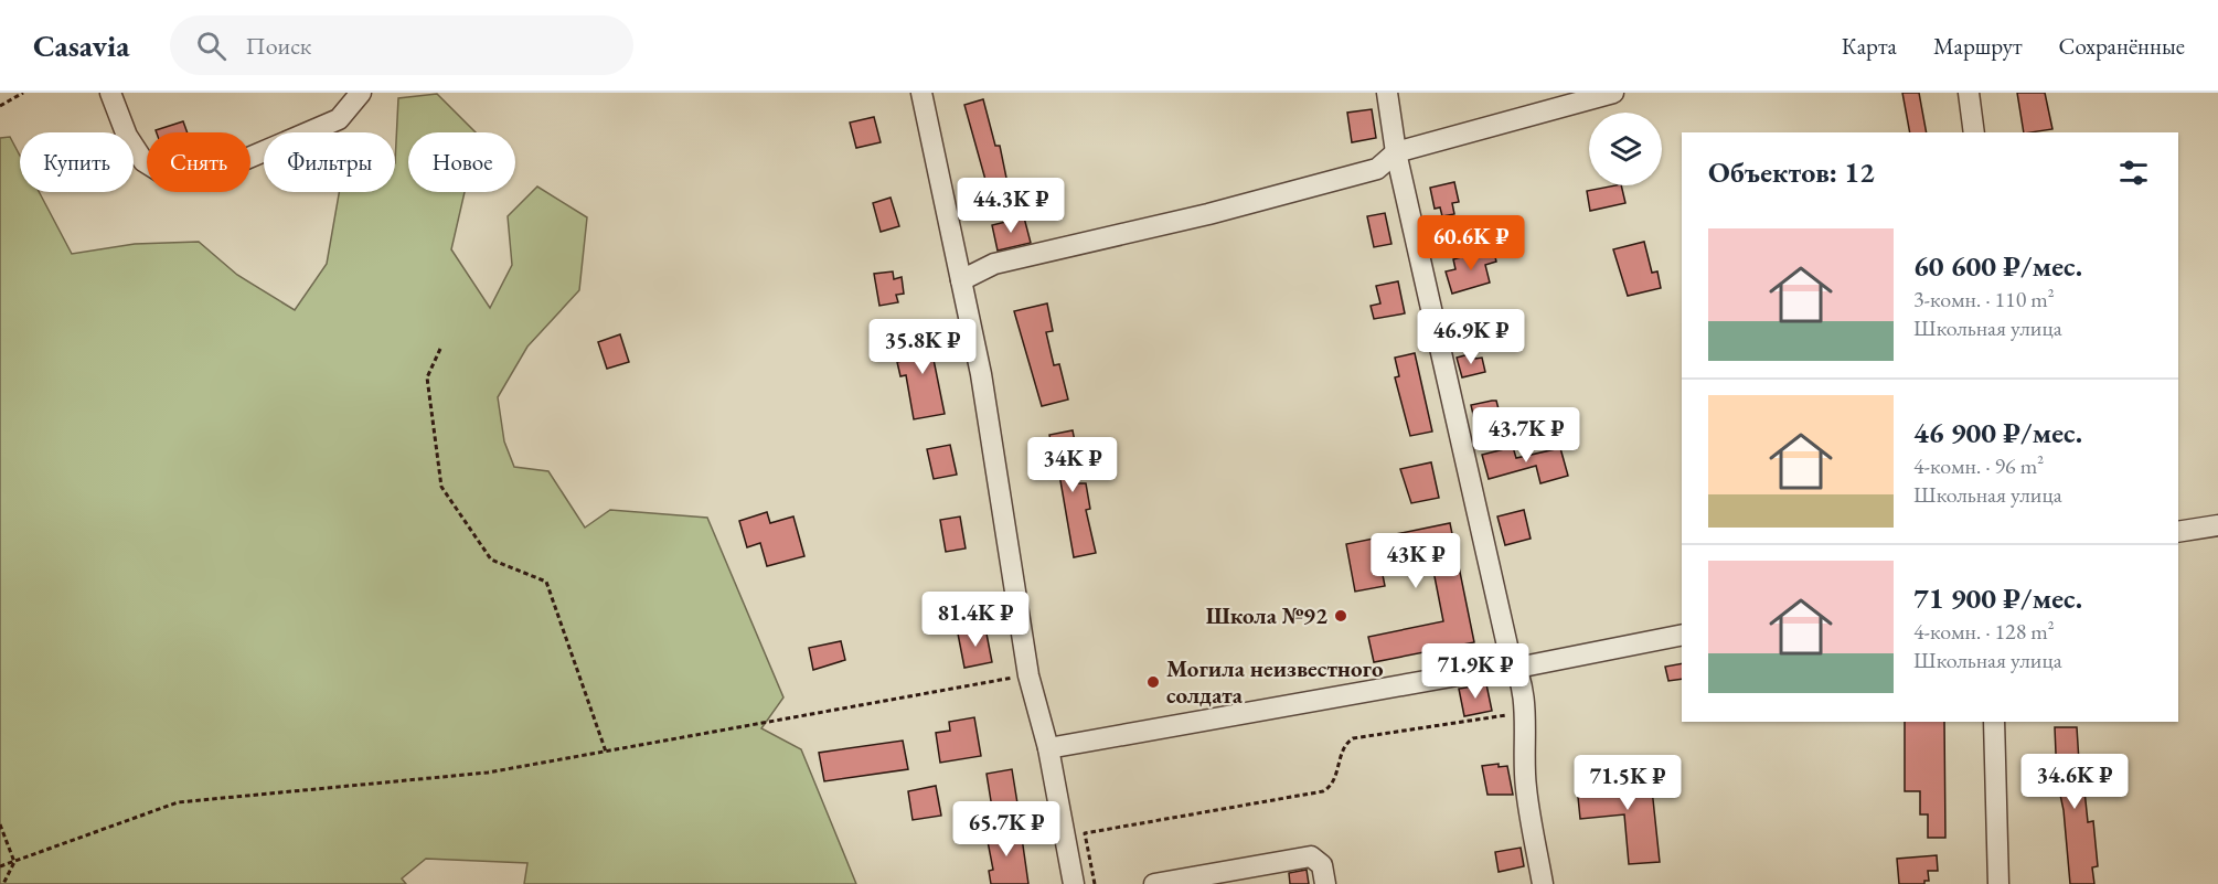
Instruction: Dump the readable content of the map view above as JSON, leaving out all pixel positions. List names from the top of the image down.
{
  "places": ["Школа №92", "Могила неизвестного солдата"],
  "page": {
    "header": "Casavia",
    "search": "Поиск",
    "nav": ["Карта", "Маршрут", "Сохранённые"],
    "chip": [
      "Купить",
      "Снять",
      "Фильтры",
      "Новое"
    ],
    "heading": "Объектов: 12",
    "price": [
      "44.3K ₽",
      "60.6K ₽",
      "46.9K ₽",
      "35.8K ₽",
      "43.7K ₽",
      "34K ₽",
      "43K ₽",
      "81.4K ₽",
      "71.9K ₽",
      "34.6K ₽",
      "71.5K ₽",
      "65.7K ₽"
    ],
    "list": [
      {
        "name": "60 600 ₽/мес.",
        "note": "3-комн. · 110 m² · Школьная улица"
      },
      {
        "name": "46 900 ₽/мес.",
        "note": "4-комн. · 96 m² · Школьная улица"
      },
      {
        "name": "71 900 ₽/мес.",
        "note": "4-комн. · 128 m² · Школьная улица"
      }
    ]
  }
}
